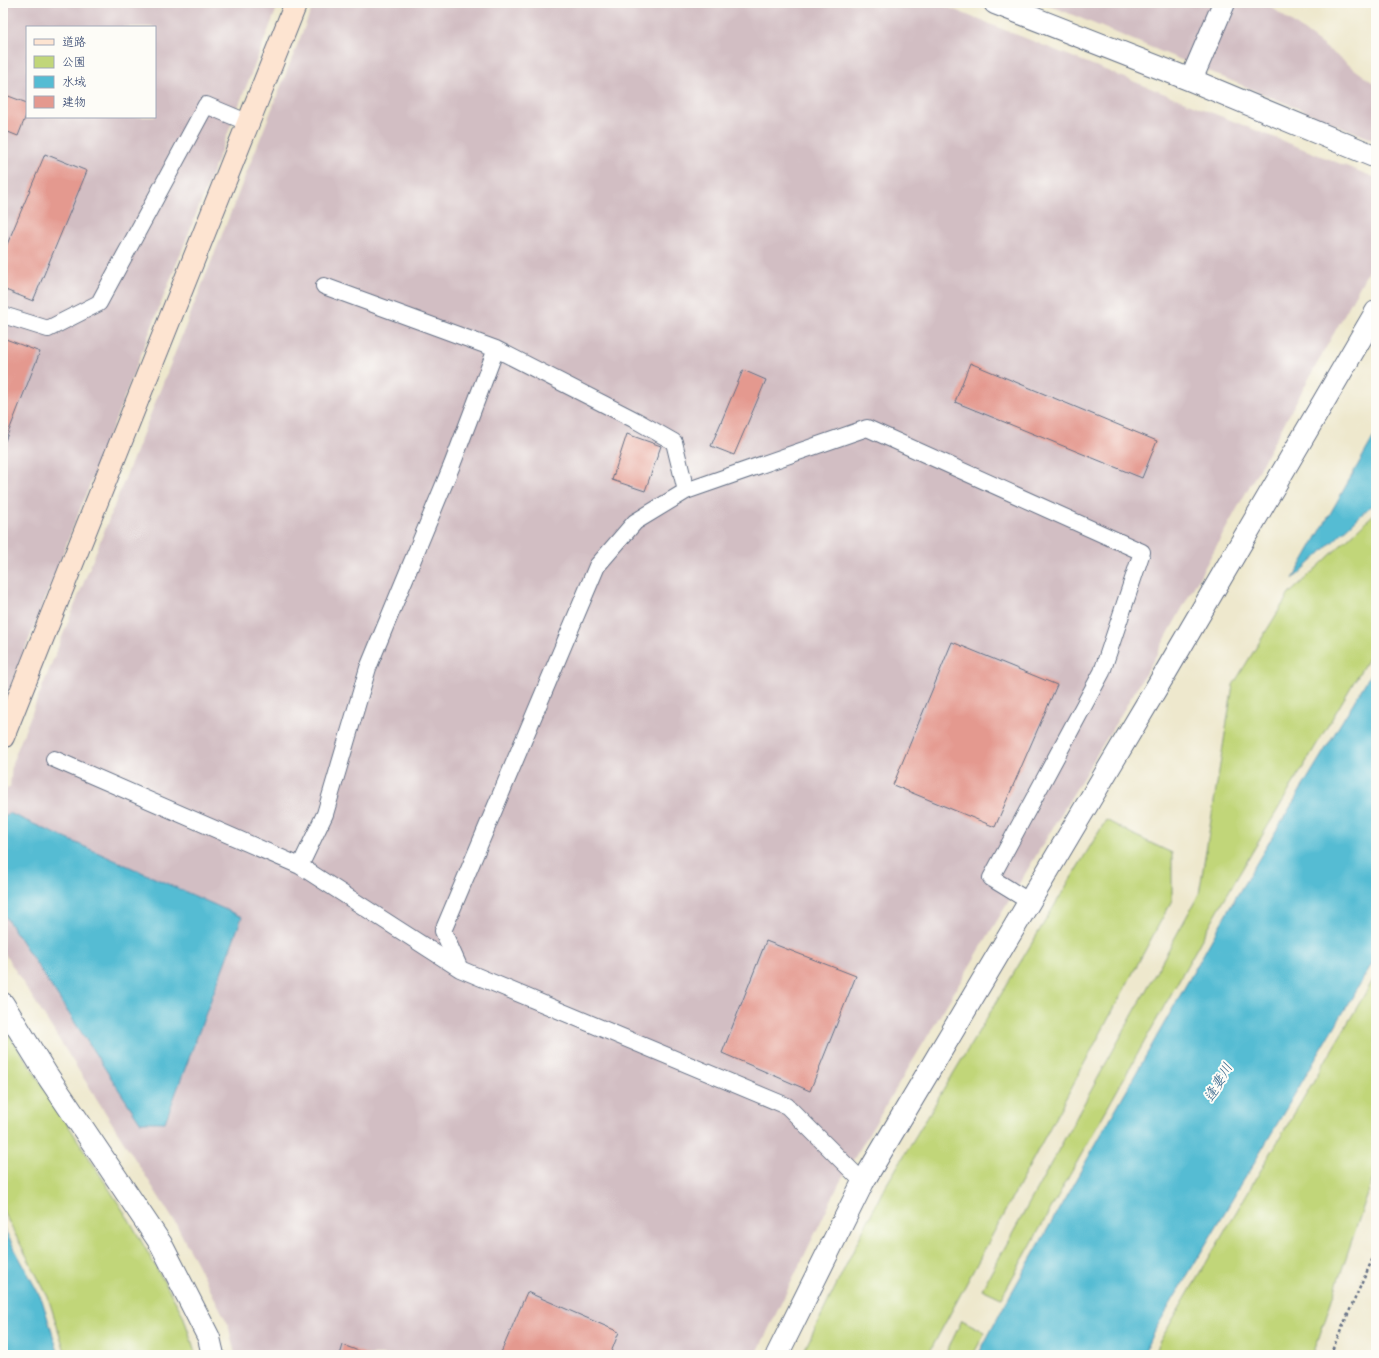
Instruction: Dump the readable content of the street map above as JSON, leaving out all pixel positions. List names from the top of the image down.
{
  "water": ["逢妻川"],
  "legend": [
    "道路",
    "公園",
    "水域",
    "建物"
  ]
}
